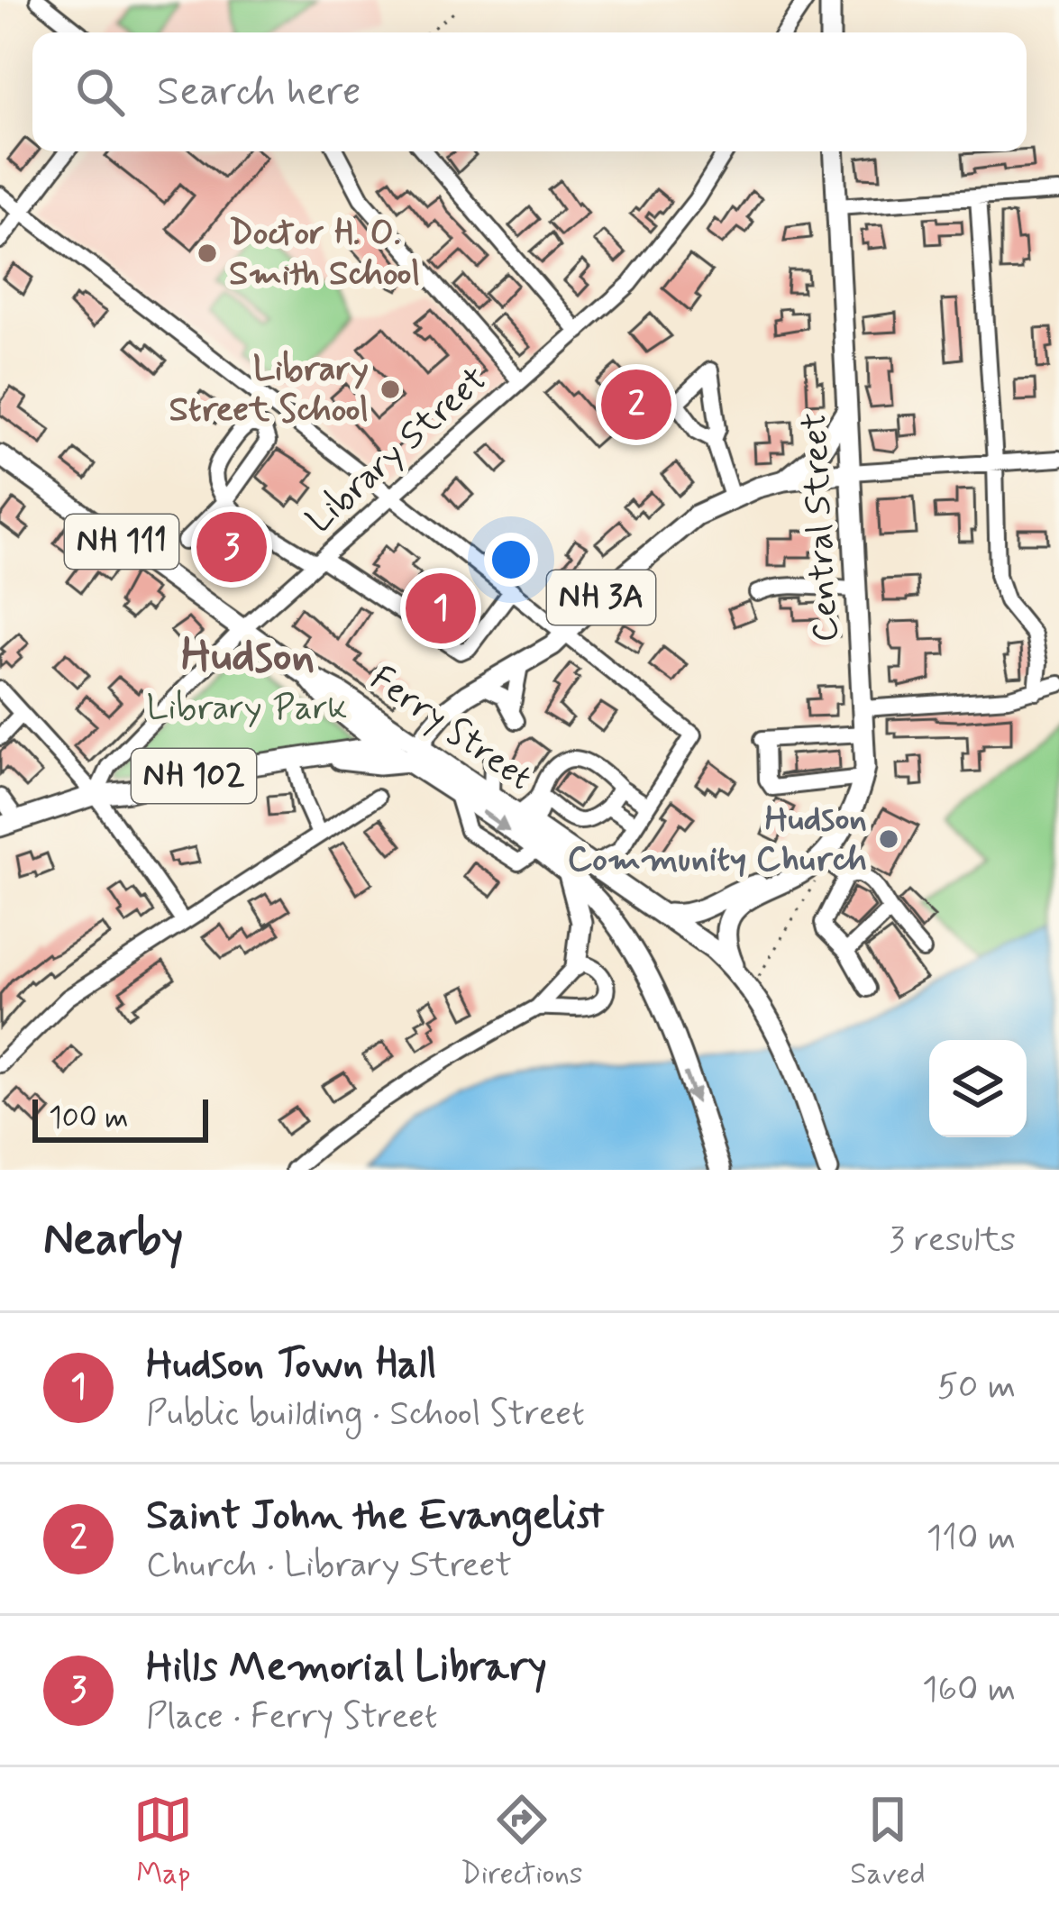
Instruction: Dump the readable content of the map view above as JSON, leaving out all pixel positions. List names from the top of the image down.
{
  "streets": {
    "main road": [
      "Central Street",
      "NH 111",
      "NH 3A",
      "Ferry Street",
      "NH 102"
    ],
    "street": ["Library Street"]
  },
  "crossings": [
    ["Library Street", "Ferry Street"],
    ["Library Street", "NH 102"],
    ["Central Street", "NH 3A"],
    ["NH 3A", "Ferry Street"]
  ],
  "districts": ["Hudson"],
  "parks": ["Library Park"],
  "places": ["Doctor H. O. Smith School", "Library Street School", "Hudson Community Church"],
  "scale_bar": "100 m",
  "page": {
    "search": "Search here",
    "pins": ["2", "3", "1"],
    "scale": "100 m",
    "heading": ["Nearby", "3 results"],
    "list": [
      {
        "mark": "1",
        "name": "Hudson Town Hall",
        "note": "Public building · School Street",
        "value": "50 m"
      },
      {
        "mark": "2",
        "name": "Saint John the Evangelist",
        "note": "Church · Library Street",
        "value": "110 m"
      },
      {
        "mark": "3",
        "name": "Hills Memorial Library",
        "note": "Place · Ferry Street",
        "value": "160 m"
      }
    ],
    "nav": ["Map", "Directions", "Saved"]
  }
}
